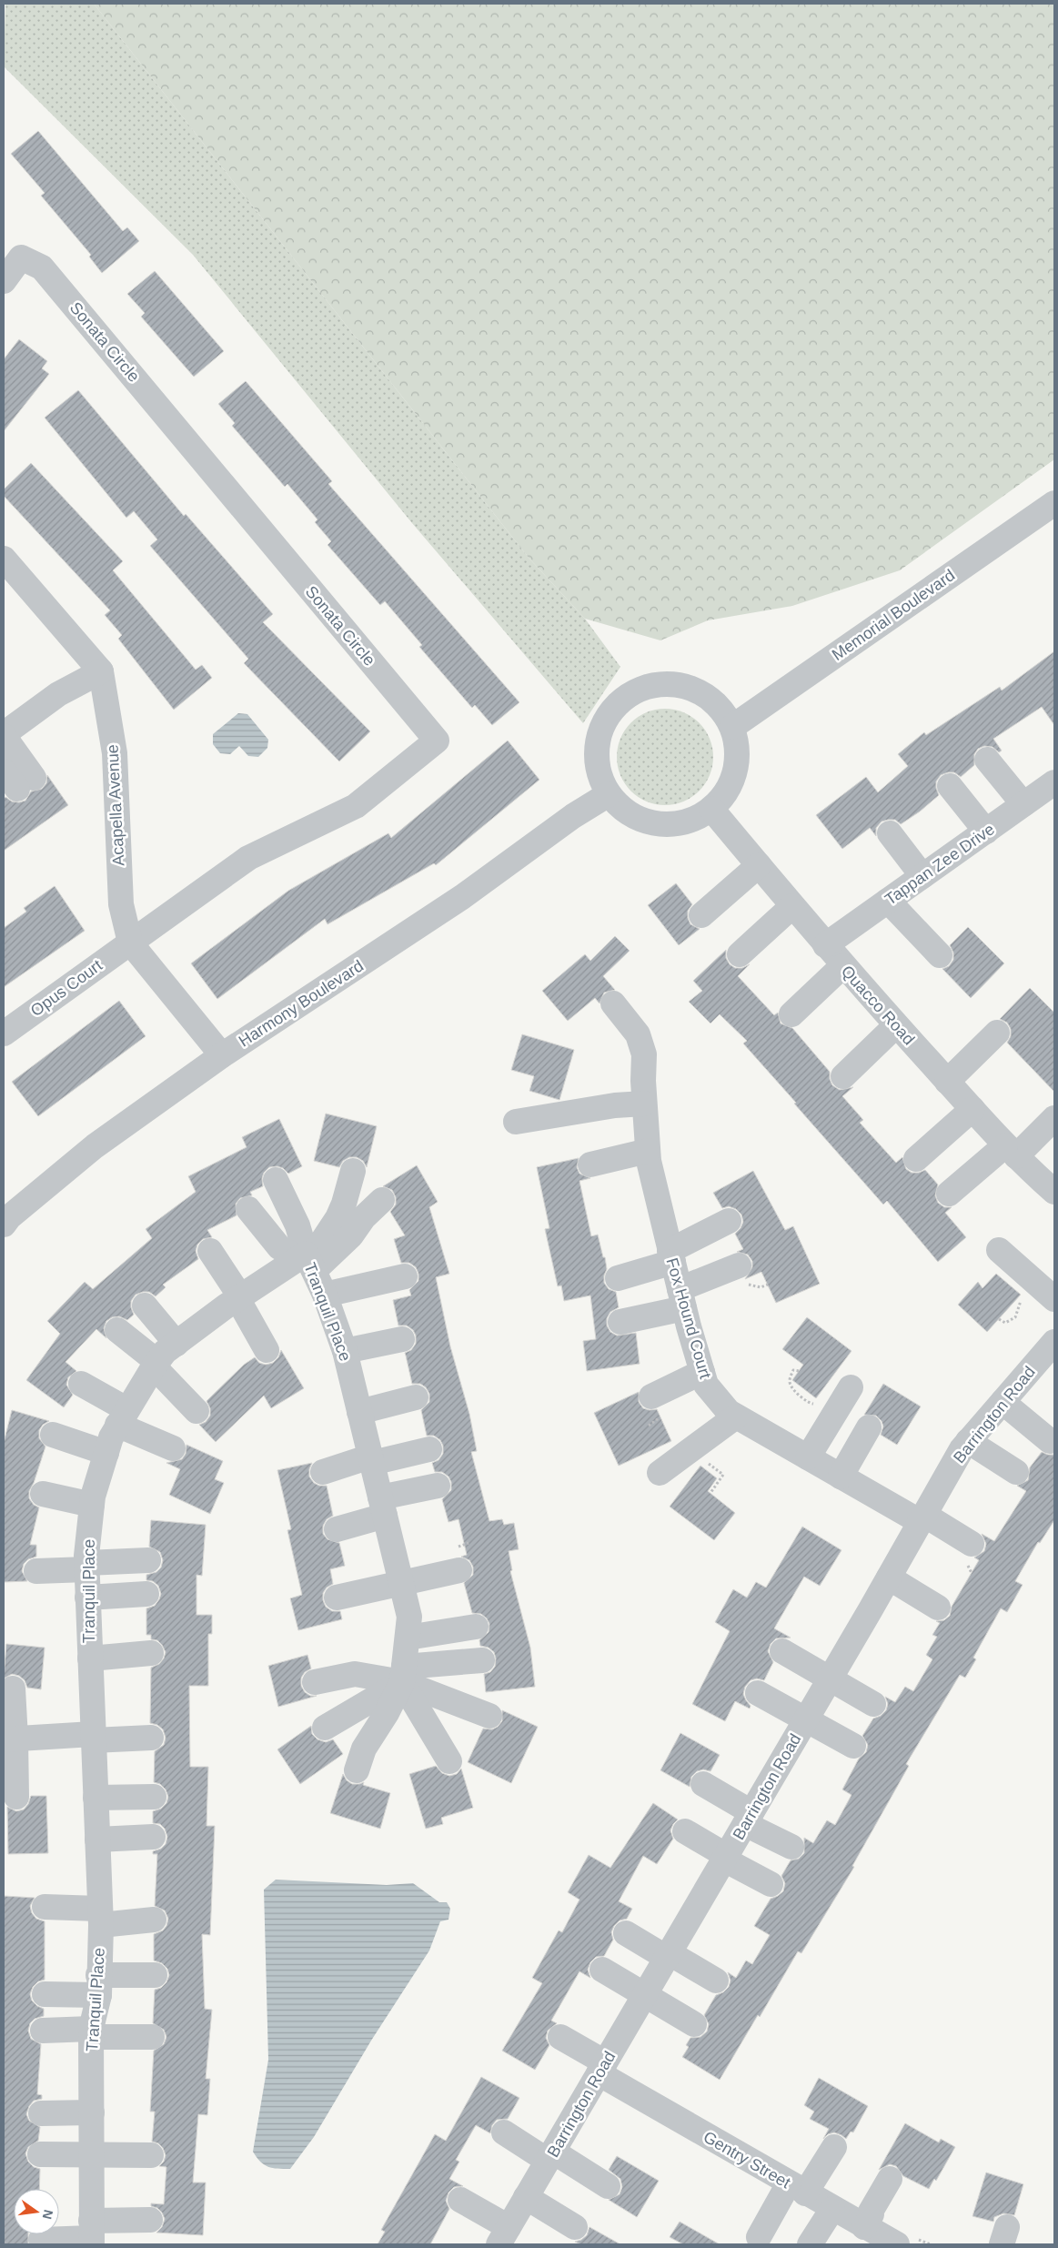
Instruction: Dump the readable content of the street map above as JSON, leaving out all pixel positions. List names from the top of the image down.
{
  "streets": {
    "street": [
      "Sonata Circle",
      "Memorial Boulevard",
      "Acapella Avenue",
      "Tappan Zee Drive",
      "Opus Court",
      "Harmony Boulevard",
      "Quacco Road",
      "Tranquil Place",
      "Fox Hound Court",
      "Barrington Road",
      "Gentry Street"
    ]
  },
  "crossings": [
    ["Sonata Circle", "Acapella Avenue"],
    ["Sonata Circle", "Opus Court"],
    ["Memorial Boulevard", "Harmony Boulevard"],
    ["Memorial Boulevard", "Quacco Road"],
    ["Acapella Avenue", "Opus Court"],
    ["Acapella Avenue", "Harmony Boulevard"],
    ["Tappan Zee Drive", "Quacco Road"],
    ["Harmony Boulevard", "Quacco Road"],
    ["Fox Hound Court", "Barrington Road"],
    ["Barrington Road", "Gentry Street"]
  ],
  "north": "right"
}
